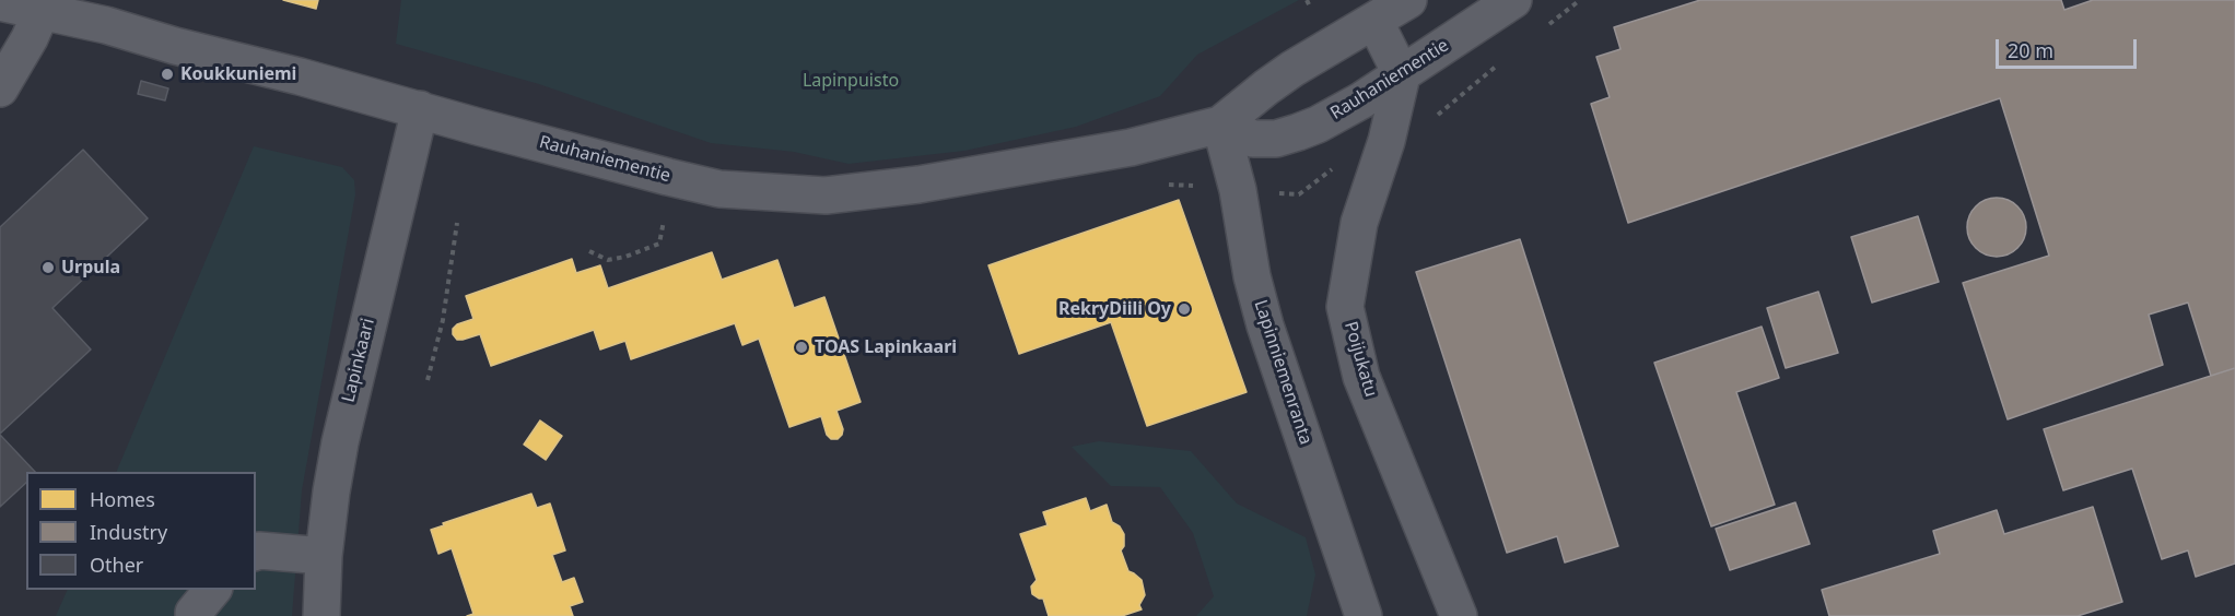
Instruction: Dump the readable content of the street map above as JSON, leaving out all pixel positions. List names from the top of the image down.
{
  "streets": {
    "street": [
      "Rauhaniementie",
      "Poijukatu",
      "Lapinkaari",
      "Lapinniemenranta"
    ]
  },
  "crossings": [
    ["Rauhaniementie", "Poijukatu"],
    ["Rauhaniementie", "Lapinkaari"],
    ["Rauhaniementie", "Lapinniemenranta"]
  ],
  "parks": ["Lapinpuisto"],
  "places": [
    "Koukkuniemi",
    "Urpula",
    "RekryDiili Oy",
    "TOAS Lapinkaari"
  ],
  "legend": ["Homes", "Industry", "Other"],
  "scale_bar": "20 m"
}
